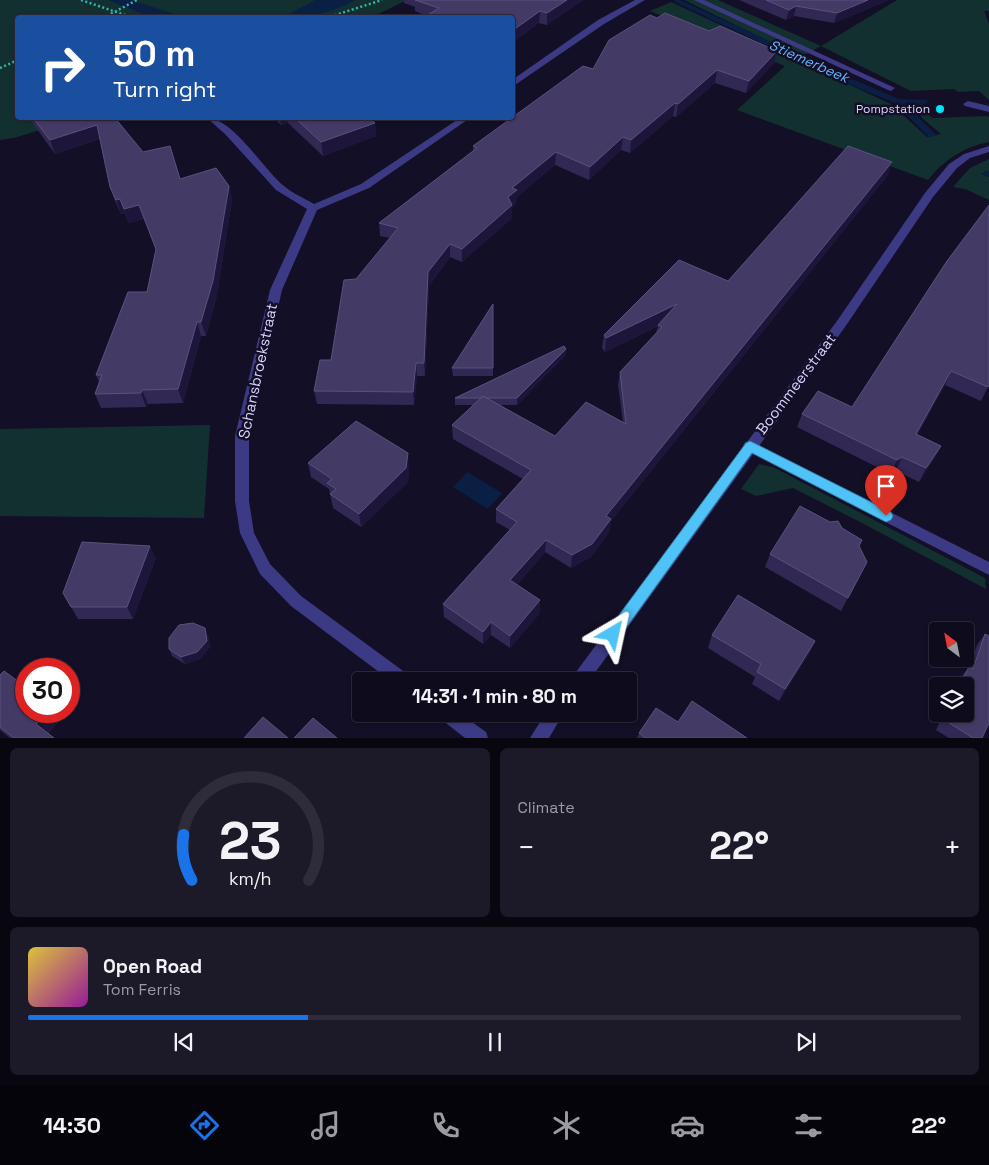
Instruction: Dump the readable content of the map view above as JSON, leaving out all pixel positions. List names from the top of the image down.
{
  "streets": {
    "street": ["Schansbroekstraat", "Boommeerstraat"]
  },
  "water": ["Stiemerbeek"],
  "places": ["Pompstation"],
  "north": "top left",
  "page": {
    "turn": ["50 m", "Turn right"],
    "limit": "30",
    "trip": "14:31 · 1 min · 80 m",
    "tile": "Climate",
    "heat": ["−", "22°", "+"],
    "song": ["Open Road", "Tom Ferris"],
    "tabs": ["14:30", "22°"],
    "gauge": ["23", "km/h"]
  }
}
